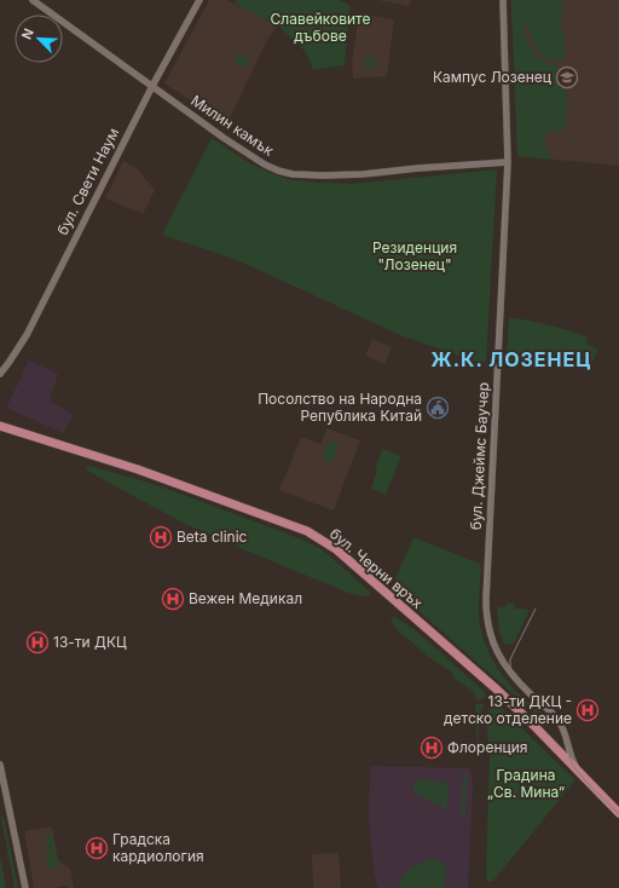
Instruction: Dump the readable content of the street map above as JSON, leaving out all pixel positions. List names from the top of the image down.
{
  "streets": {
    "main road": ["бул. Черни връх"],
    "street": ["Милин камък", "бул. Свети Наум", "бул. Джеймс Баучер"]
  },
  "crossings": [
    ["Милин камък", "бул. Свети Наум"],
    ["Милин камък", "бул. Джеймс Баучер"],
    ["бул. Джеймс Баучер", "бул. Черни връх"]
  ],
  "districts": ["Ж.К. ЛОЗЕНЕЦ"],
  "parks": ["Славейковите дъбове", "Резиденция \"Лозенец\"", "Градина „Св. Мина“"],
  "places": {
    "school or university": ["Кампус Лозенец"],
    "public building": ["Посолство на Народна Република Китай"],
    "hospital": [
      "Beta clinic",
      "Вежен Медикал",
      "13-ти ДКЦ",
      "13-ти ДКЦ - детско отделение",
      "Флоренция",
      "Градска кардиология"
    ]
  },
  "north": "top left"
}
